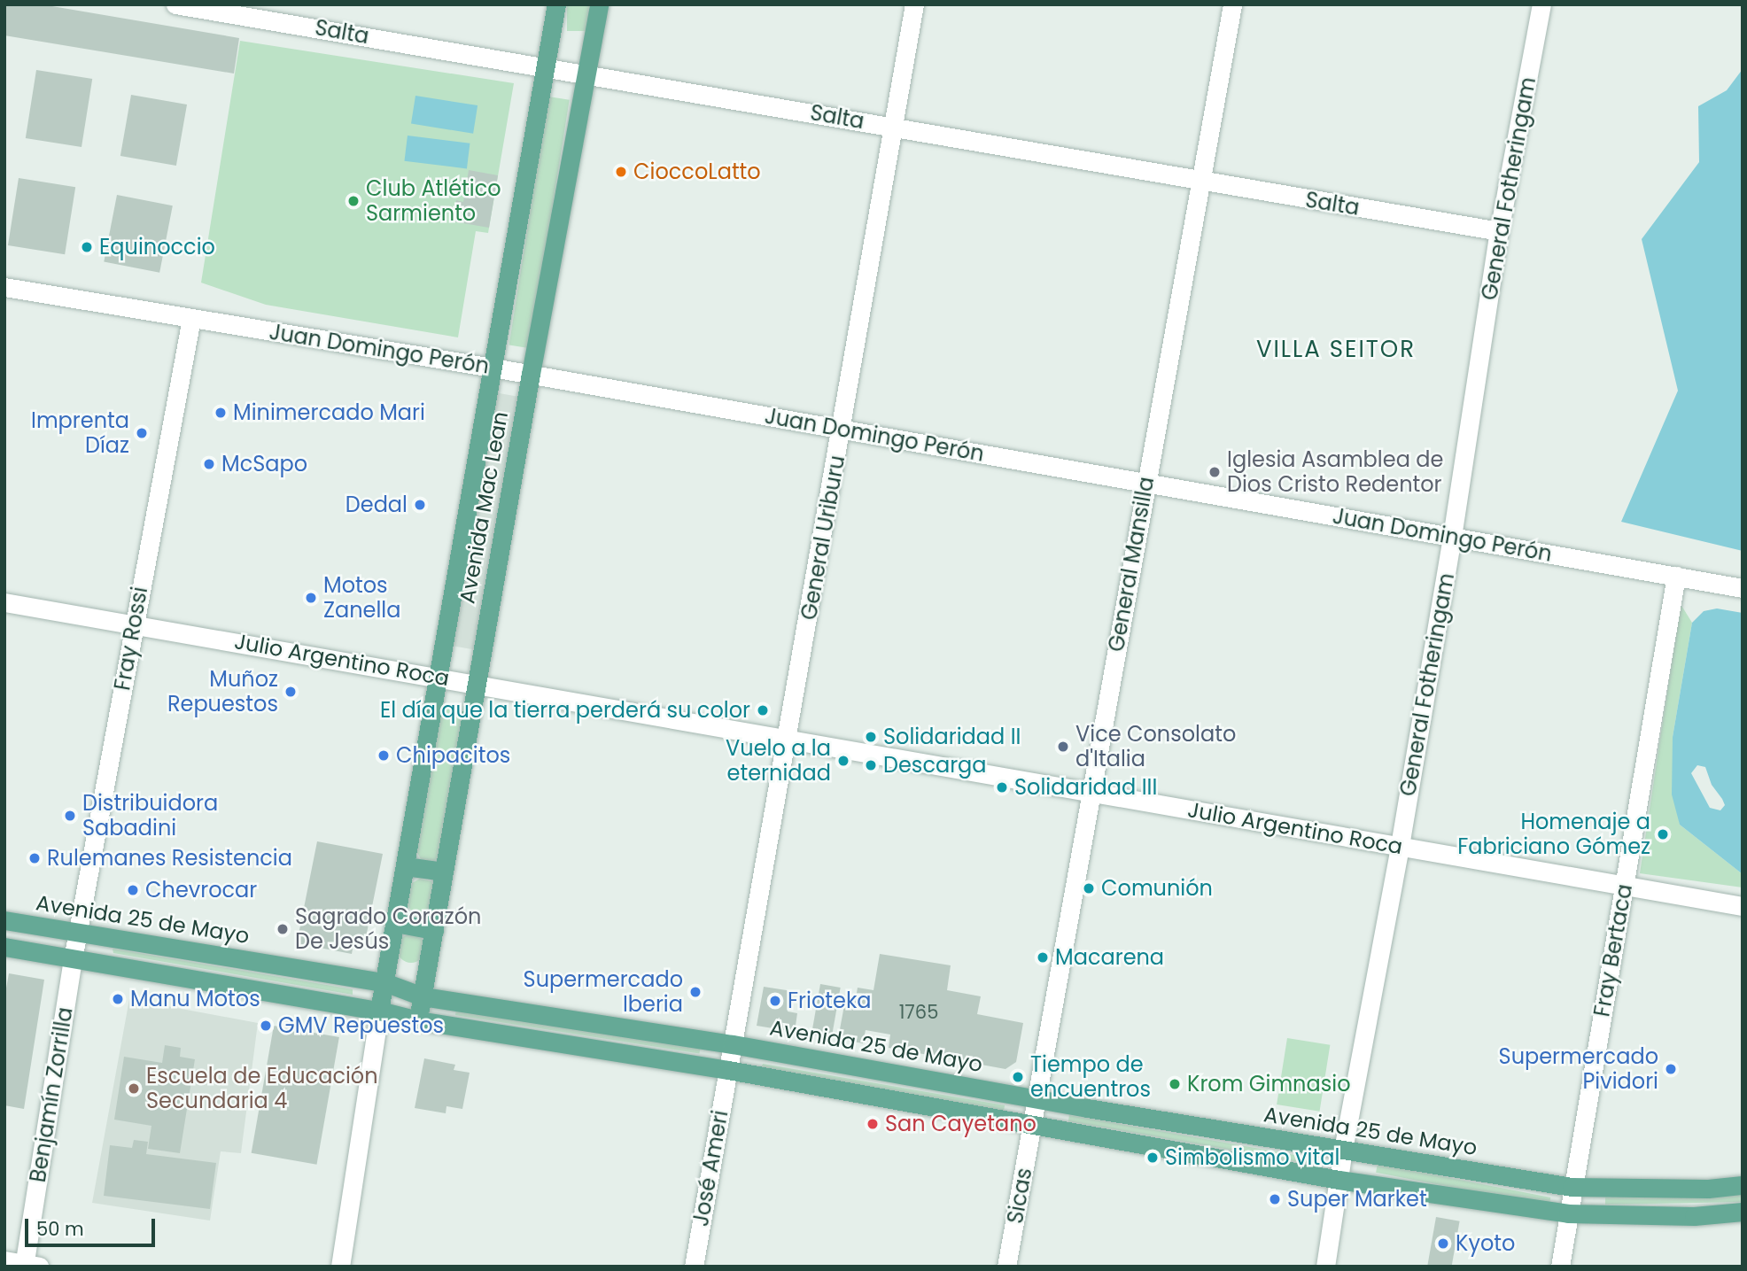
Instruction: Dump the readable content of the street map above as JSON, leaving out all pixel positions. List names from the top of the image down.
{
  "streets": {
    "main road": ["Avenida Mac Lean", "Avenida 25 de Mayo"],
    "street": [
      "Salta",
      "General Fotheringam",
      "Juan Domingo Perón",
      "General Uriburu",
      "General Mansilla",
      "Fray Rossi",
      "Julio Argentino Roca",
      "Fray Bertaca",
      "Benjamín Zorrilla",
      "José Ameri",
      "Sicas"
    ]
  },
  "crossings": [
    ["Salta", "General Fotheringam"],
    ["Salta", "Avenida Mac Lean"],
    ["Salta", "General Uriburu"],
    ["Salta", "General Mansilla"],
    ["General Fotheringam", "Juan Domingo Perón"],
    ["General Fotheringam", "Julio Argentino Roca"],
    ["General Fotheringam", "Avenida 25 de Mayo"],
    ["Juan Domingo Perón", "Avenida Mac Lean"],
    ["Juan Domingo Perón", "General Uriburu"],
    ["Juan Domingo Perón", "General Mansilla"],
    ["Juan Domingo Perón", "Fray Rossi"],
    ["Juan Domingo Perón", "Fray Bertaca"],
    ["Avenida Mac Lean", "Julio Argentino Roca"],
    ["Avenida Mac Lean", "Avenida 25 de Mayo"],
    ["General Uriburu", "Julio Argentino Roca"],
    ["General Uriburu", "Avenida 25 de Mayo"],
    ["General Uriburu", "José Ameri"],
    ["General Mansilla", "Julio Argentino Roca"],
    ["General Mansilla", "Avenida 25 de Mayo"],
    ["General Mansilla", "Sicas"],
    ["Fray Rossi", "Julio Argentino Roca"],
    ["Fray Rossi", "Avenida 25 de Mayo"],
    ["Fray Rossi", "Benjamín Zorrilla"],
    ["Julio Argentino Roca", "Fray Bertaca"],
    ["Avenida 25 de Mayo", "Fray Bertaca"]
  ],
  "districts": ["VILLA SEITOR"],
  "places": [
    "CioccoLatto",
    "Club Atlético Sarmiento",
    "Equinoccio",
    "Minimercado Mari",
    "Imprenta Díaz",
    "McSapo",
    "Iglesia Asamblea de Dios Cristo Redentor",
    "Dedal",
    "Motos Zanella",
    "Muñoz Repuestos",
    "El día que la tierra perderá su color",
    "Solidaridad II",
    "Vice Consolato d'Italia",
    "Chipacitos",
    "Vuelo a la eternidad",
    "Descarga",
    "Solidaridad III",
    "Distribuidora Sabadini",
    "Homenaje a Fabriciano Gómez",
    "Rulemanes Resistencia",
    "Comunión",
    "Chevrocar",
    "Sagrado Corazón De Jesús",
    "Macarena",
    "Supermercado Iberia",
    "Manu Motos",
    "Frioteka",
    "GMV Repuestos",
    "Supermercado Pividori",
    "Tiempo de encuentros",
    "Krom Gimnasio",
    "Escuela de Educación Secundaria 4",
    "San Cayetano",
    "Simbolismo vital",
    "Super Market",
    "Kyoto"
  ],
  "house_numbers": ["1765"],
  "scale_bar": "50 m"
}
